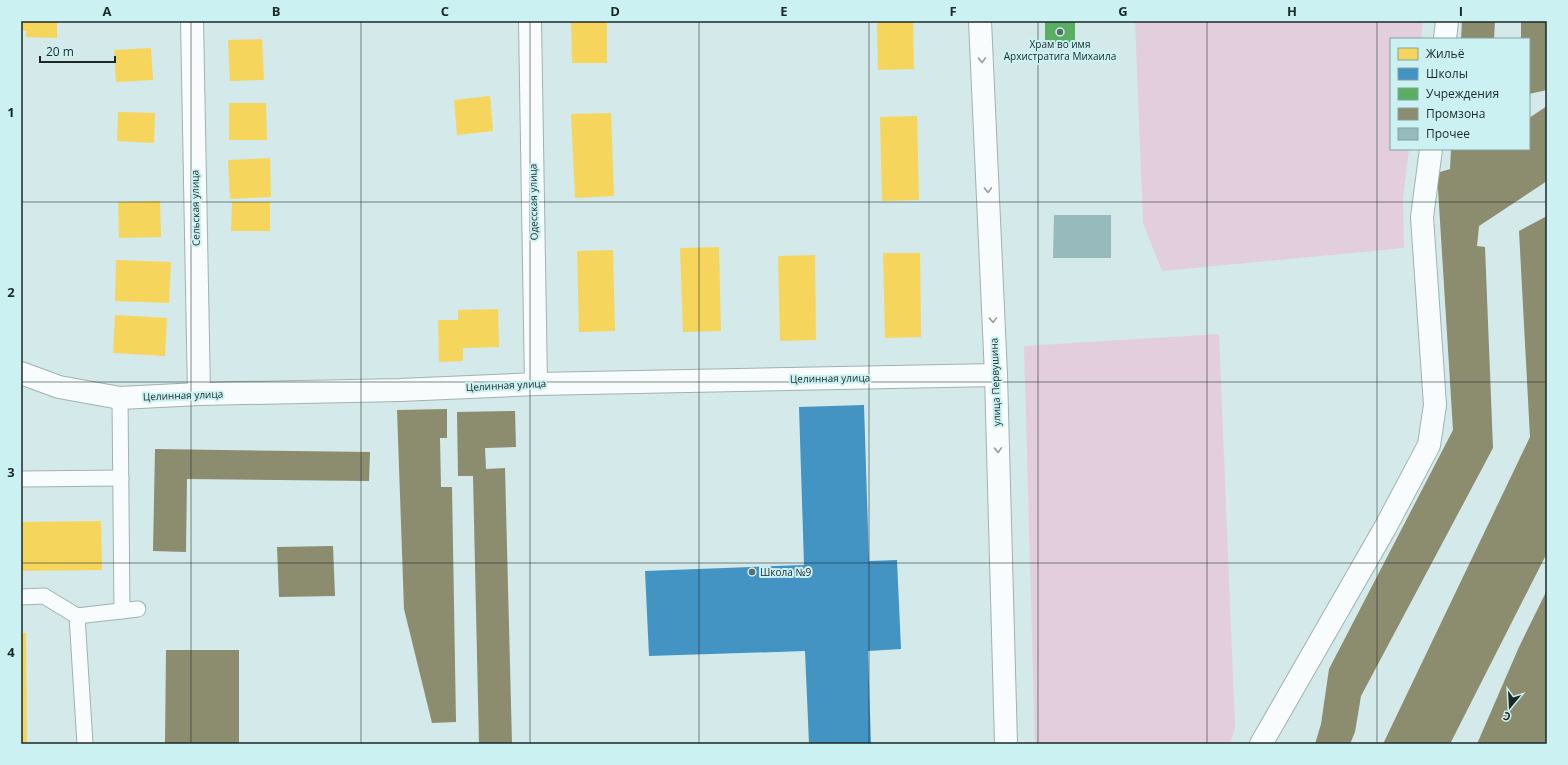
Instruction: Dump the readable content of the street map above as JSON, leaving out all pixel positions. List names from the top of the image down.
{
  "streets": {
    "street": [
      "Одесская улица",
      "Сельская улица",
      "Целинная улица",
      "улица Первушина"
    ]
  },
  "crossings": [
    ["Одесская улица", "Целинная улица"],
    ["Сельская улица", "Целинная улица"],
    ["Целинная улица", "улица Первушина"]
  ],
  "one_way": ["улица Первушина"],
  "places": ["Храм во имя Архистратига Михаила", "Школа №9"],
  "legend": [
    "Жильё",
    "Школы",
    "Учреждения",
    "Промзона",
    "Прочее"
  ],
  "scale_bar": "20 m",
  "north": "bottom",
  "grid": {
    "columns": [
      "A",
      "B",
      "C",
      "D",
      "E",
      "F",
      "G",
      "H",
      "I"
    ],
    "rows": [
      "1",
      "2",
      "3",
      "4"
    ]
  }
}
